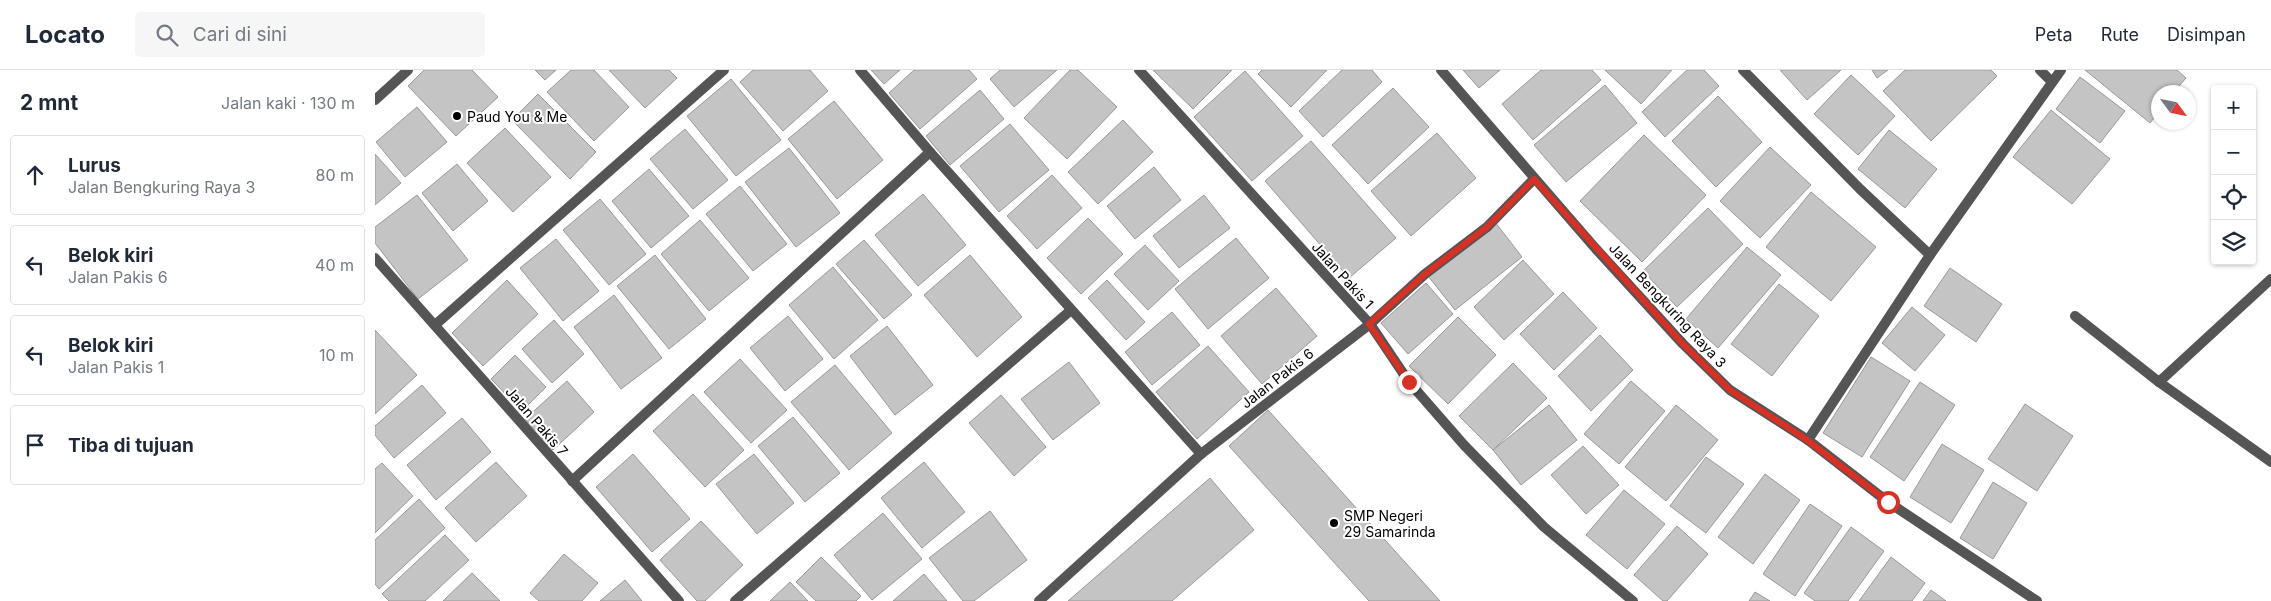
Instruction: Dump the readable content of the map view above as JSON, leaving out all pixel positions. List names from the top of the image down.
{
  "streets": {
    "street": [
      "Jalan Pakis 1",
      "Jalan Bengkuring Raya 3",
      "Jalan Pakis 6",
      "Jalan Pakis 7"
    ]
  },
  "crossings": [
    ["Jalan Pakis 1", "Jalan Pakis 6"],
    ["Jalan Bengkuring Raya 3", "Jalan Pakis 6"]
  ],
  "places": ["Paud You & Me", "SMP Negeri 29 Samarinda"],
  "north": "bottom right",
  "page": {
    "header": "Locato",
    "search": "Cari di sini",
    "nav": ["Peta", "Rute", "Disimpan"],
    "heading": ["2 mnt", "Jalan kaki · 130 m"],
    "map_buttons": ["+", "−"],
    "list": [
      ["Lurus", "Jalan Bengkuring Raya 3", "80 m"],
      ["Belok kiri", "Jalan Pakis 6", "40 m"],
      ["Belok kiri", "Jalan Pakis 1", "10 m"],
      "Tiba di tujuan"
    ]
  }
}
